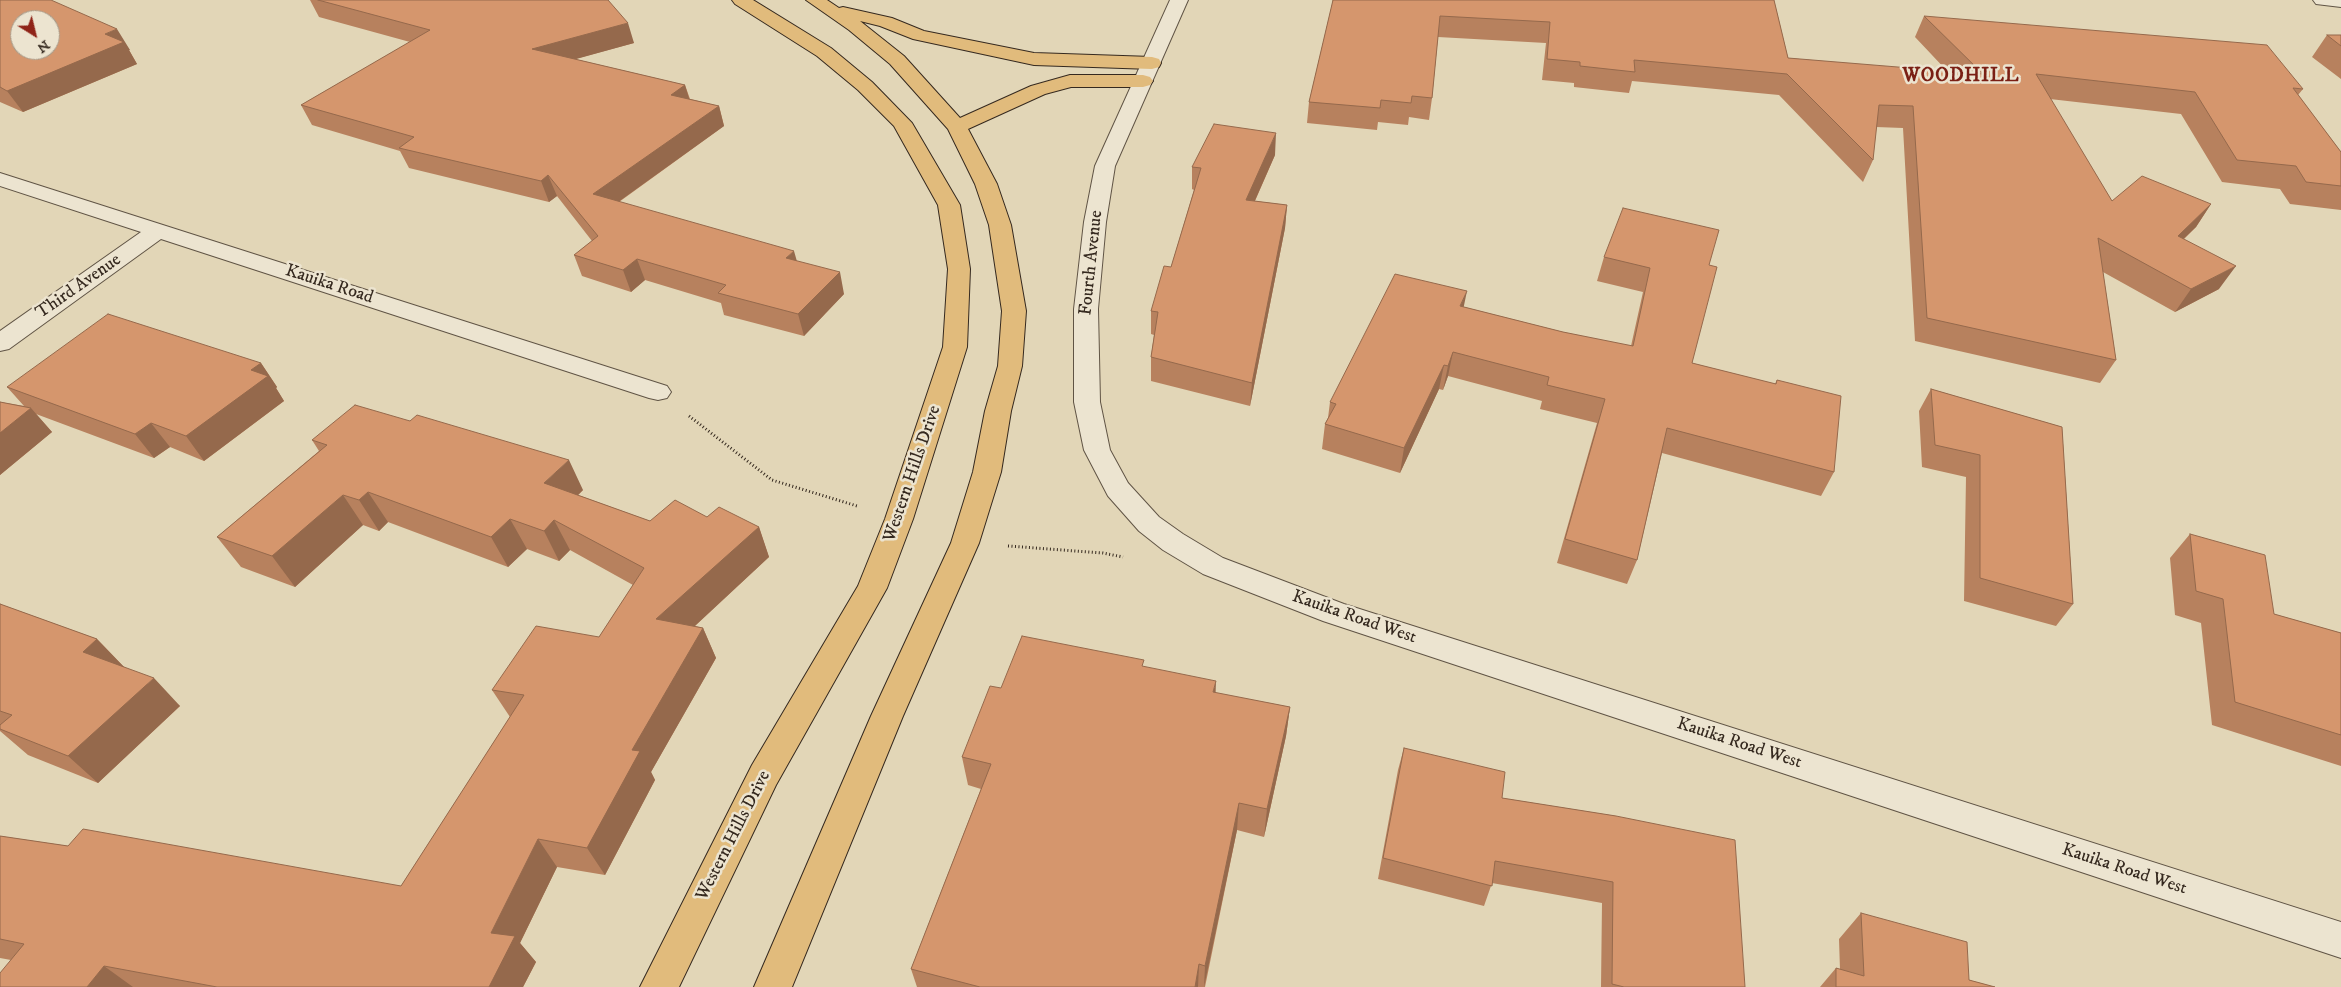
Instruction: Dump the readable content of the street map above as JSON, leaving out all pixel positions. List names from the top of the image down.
{
  "streets": {
    "highway": ["Western Hills Drive"],
    "street": [
      "Fourth Avenue",
      "Kauika Road",
      "Third Avenue",
      "Kauika Road West"
    ]
  },
  "crossings": [
    ["Fourth Avenue", "Kauika Road West"],
    ["Kauika Road", "Third Avenue"]
  ],
  "districts": ["WOODHILL"],
  "north": "bottom right"
}
